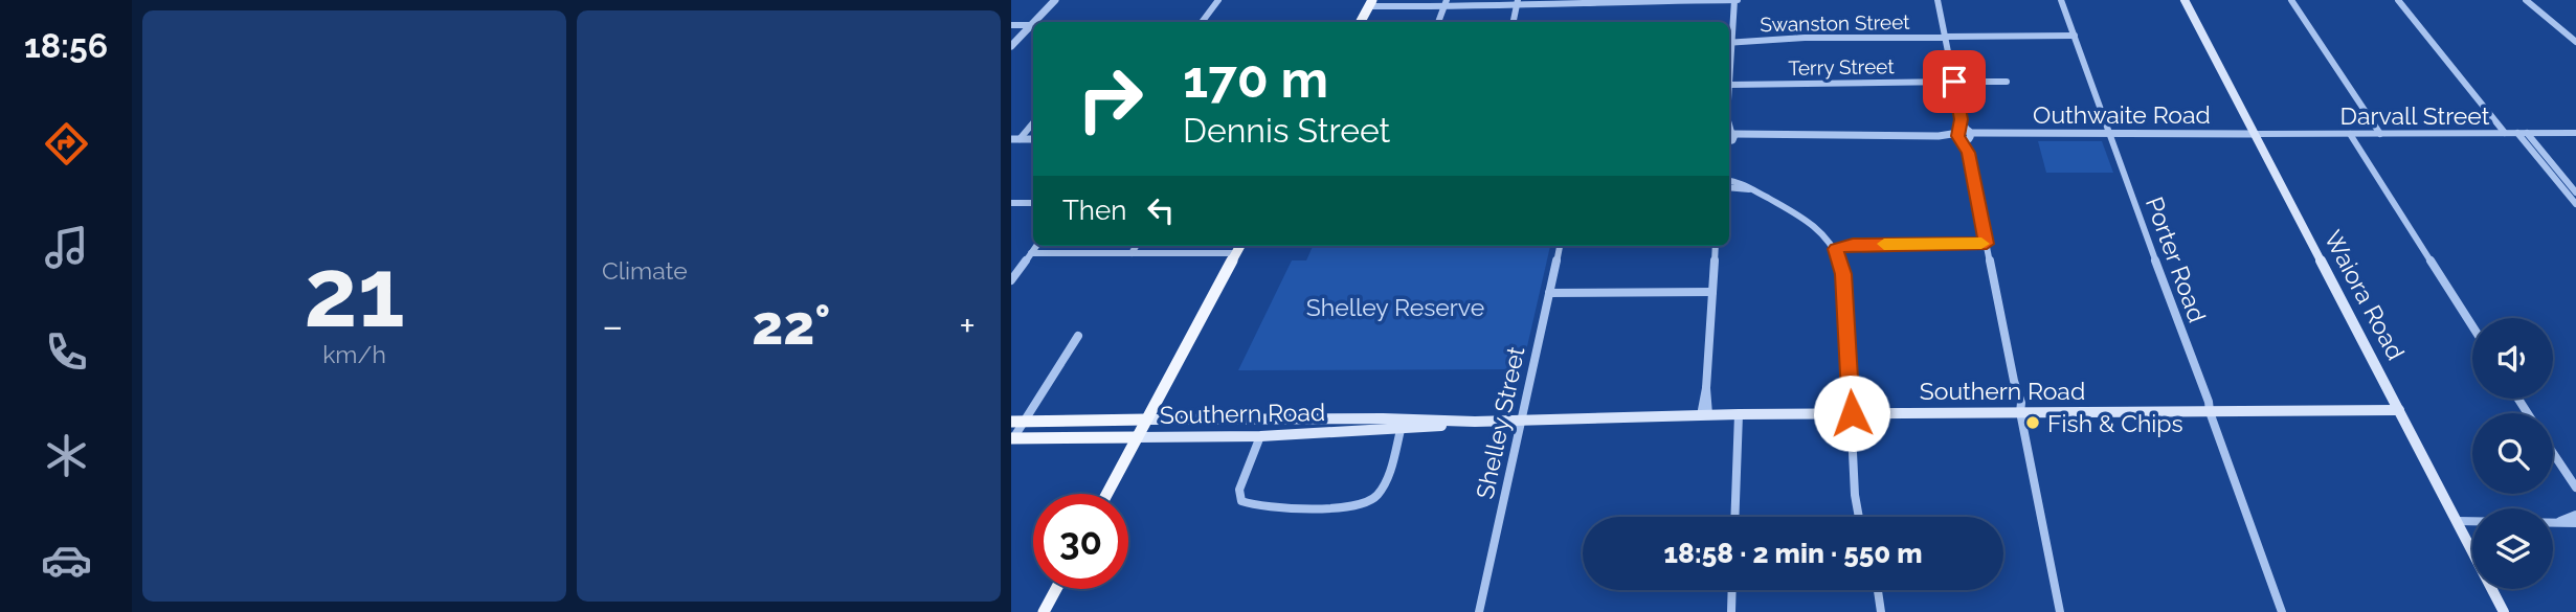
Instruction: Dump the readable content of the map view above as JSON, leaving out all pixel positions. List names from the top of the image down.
{
  "streets": {
    "main road": ["Waiora Road", "Southern Road"],
    "street": [
      "Swanston Street",
      "Terry Street",
      "Outhwaite Road",
      "Darvall Street",
      "Porter Road",
      "Shelley Street"
    ]
  },
  "crossings": [
    ["Swanston Street", "Porter Road"],
    ["Outhwaite Road", "Darvall Street"],
    ["Outhwaite Road", "Porter Road"],
    ["Outhwaite Road", "Waiora Road"],
    ["Darvall Street", "Waiora Road"],
    ["Porter Road", "Southern Road"],
    ["Waiora Road", "Southern Road"],
    ["Southern Road", "Shelley Street"]
  ],
  "parks": ["Shelley Reserve"],
  "places": ["Fish & Chips"],
  "page": {
    "tabs": "18:56",
    "tile": [
      ["21", "km/h"],
      "Climate"
    ],
    "turn": ["170 m", "Dennis Street"],
    "then": "Then",
    "heat": ["−", "22°", "+"],
    "limit": "30",
    "trip": "18:58 · 2 min · 550 m"
  }
}
